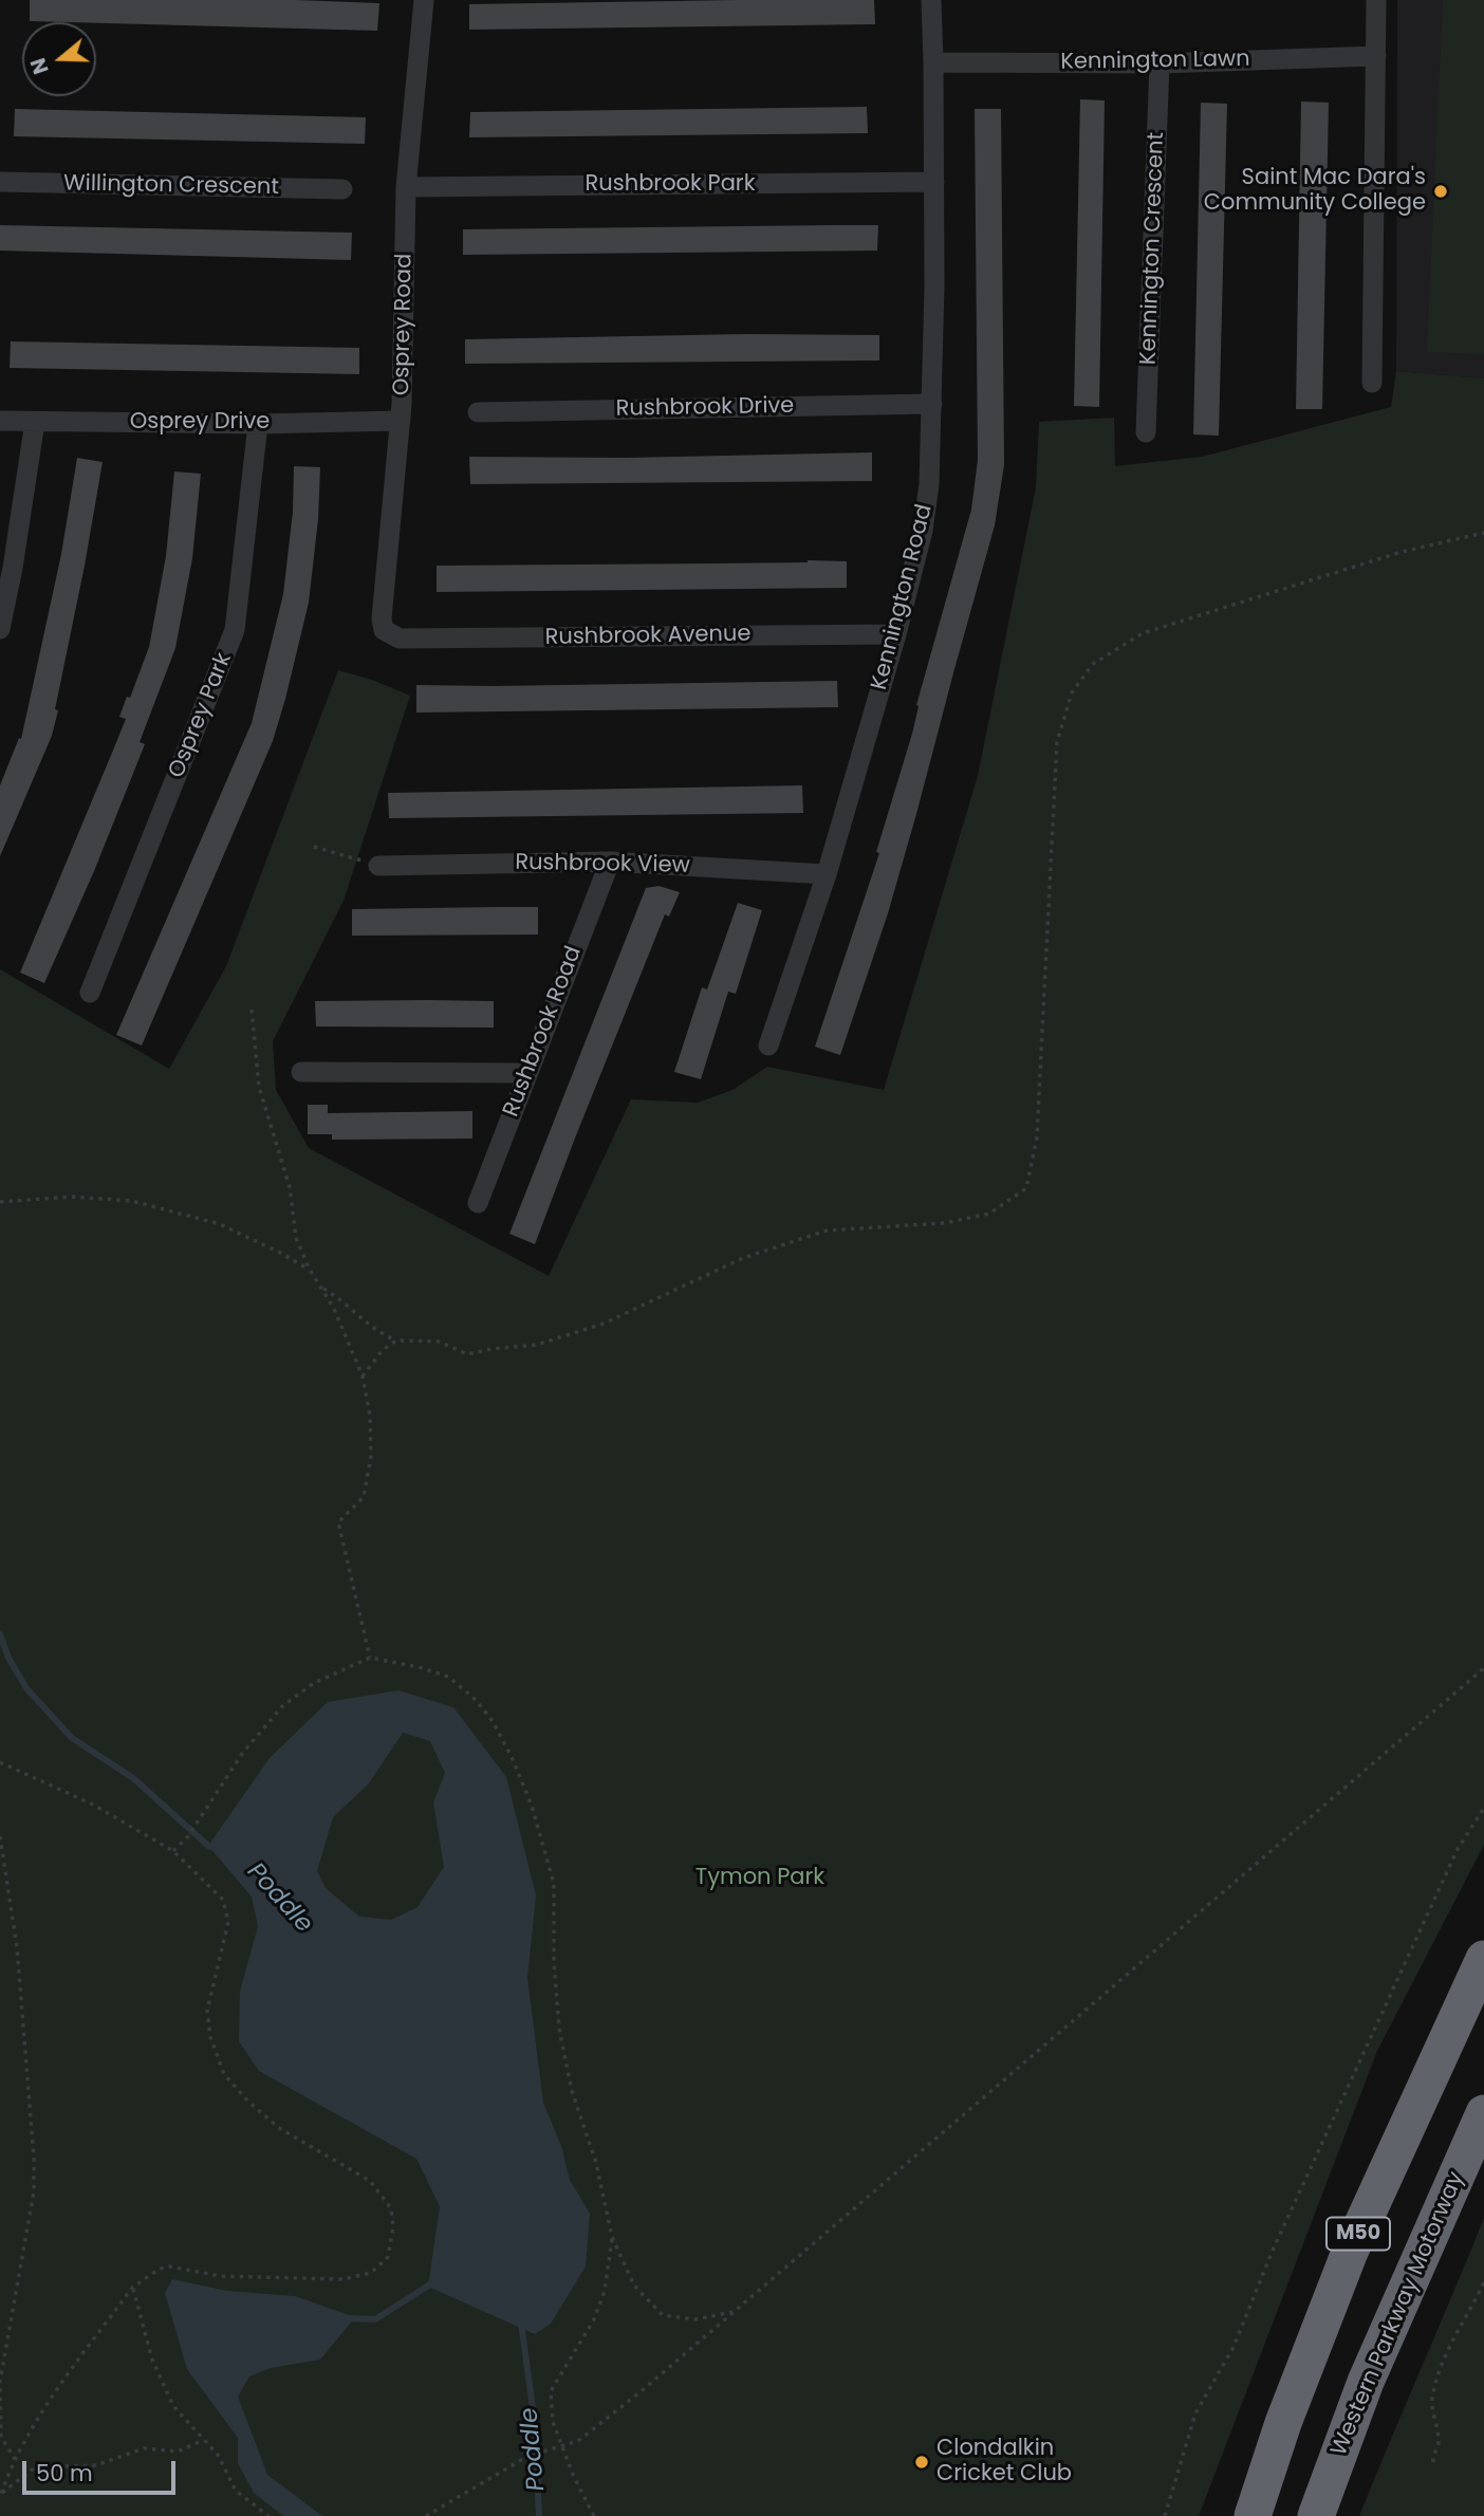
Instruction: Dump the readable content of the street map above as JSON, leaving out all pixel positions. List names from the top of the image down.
{
  "streets": {
    "highway": ["M50", "Western Parkway Motorway"],
    "street": [
      "Kennington Lawn",
      "Rushbrook Park",
      "Willington Crescent",
      "Kennington Crescent",
      "Osprey Road",
      "Rushbrook Drive",
      "Osprey Drive",
      "Kennington Road",
      "Rushbrook Avenue",
      "Osprey Park",
      "Rushbrook View",
      "Rushbrook Road"
    ]
  },
  "crossings": [
    ["Kennington Lawn", "Kennington Crescent"],
    ["Kennington Lawn", "Kennington Road"],
    ["Rushbrook Park", "Osprey Road"],
    ["Rushbrook Park", "Kennington Road"],
    ["Osprey Road", "Osprey Drive"],
    ["Osprey Road", "Rushbrook Avenue"],
    ["Rushbrook Drive", "Kennington Road"],
    ["Osprey Drive", "Osprey Park"],
    ["Kennington Road", "Rushbrook Avenue"],
    ["Kennington Road", "Rushbrook View"],
    ["Rushbrook View", "Rushbrook Road"]
  ],
  "water": ["Poddle"],
  "parks": ["Tymon Park"],
  "places": ["Saint Mac Dara's Community College", "Clondalkin Cricket Club"],
  "scale_bar": "50 m",
  "north": "left"
}
